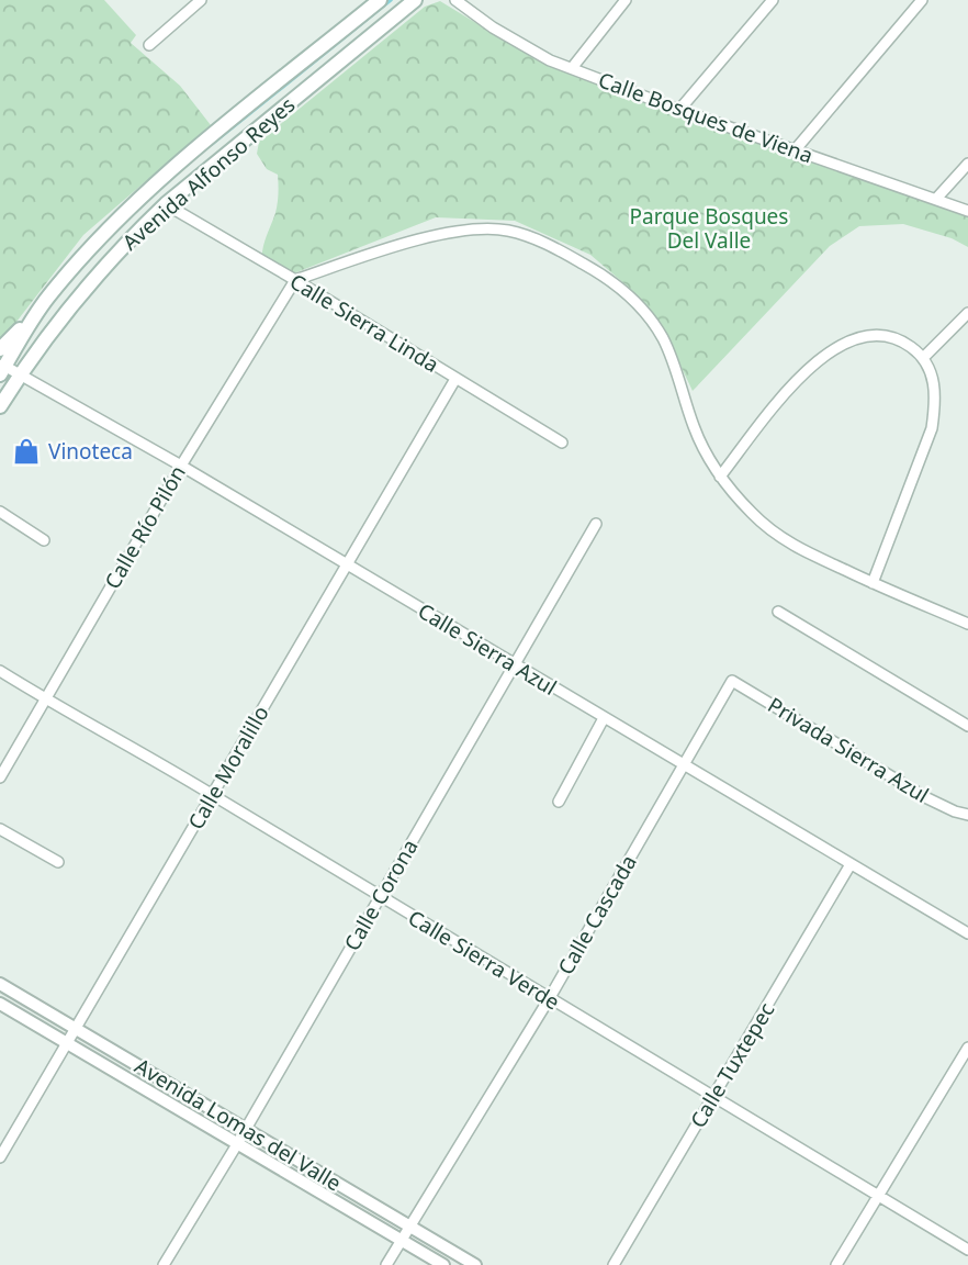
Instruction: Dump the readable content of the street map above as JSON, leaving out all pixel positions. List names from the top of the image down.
{
  "streets": {
    "main road": ["Avenida Alfonso Reyes"],
    "street": [
      "Calle Bosques de Viena",
      "Calle Sierra Linda",
      "Calle Río Pilón",
      "Calle Sierra Azul",
      "Privada Sierra Azul",
      "Calle Moralillo",
      "Calle Corona",
      "Calle Cascada",
      "Calle Sierra Verde",
      "Calle Tuxtepec",
      "Avenida Lomas del Valle"
    ]
  },
  "crossings": [
    ["Avenida Alfonso Reyes", "Calle Sierra Linda"],
    ["Avenida Alfonso Reyes", "Calle Sierra Azul"],
    ["Calle Sierra Linda", "Calle Río Pilón"],
    ["Calle Sierra Linda", "Calle Moralillo"],
    ["Calle Río Pilón", "Calle Sierra Azul"],
    ["Calle Río Pilón", "Calle Sierra Verde"],
    ["Calle Sierra Azul", "Calle Moralillo"],
    ["Calle Sierra Azul", "Calle Corona"],
    ["Calle Sierra Azul", "Calle Cascada"],
    ["Calle Sierra Azul", "Calle Tuxtepec"],
    ["Privada Sierra Azul", "Calle Cascada"],
    ["Calle Moralillo", "Calle Sierra Verde"],
    ["Calle Moralillo", "Avenida Lomas del Valle"],
    ["Calle Corona", "Calle Sierra Verde"],
    ["Calle Corona", "Avenida Lomas del Valle"],
    ["Calle Cascada", "Calle Sierra Verde"],
    ["Calle Cascada", "Avenida Lomas del Valle"],
    ["Calle Sierra Verde", "Calle Tuxtepec"]
  ],
  "parks": ["Parque Bosques Del Valle"],
  "places": {
    "shop": ["Vinoteca"]
  }
}
